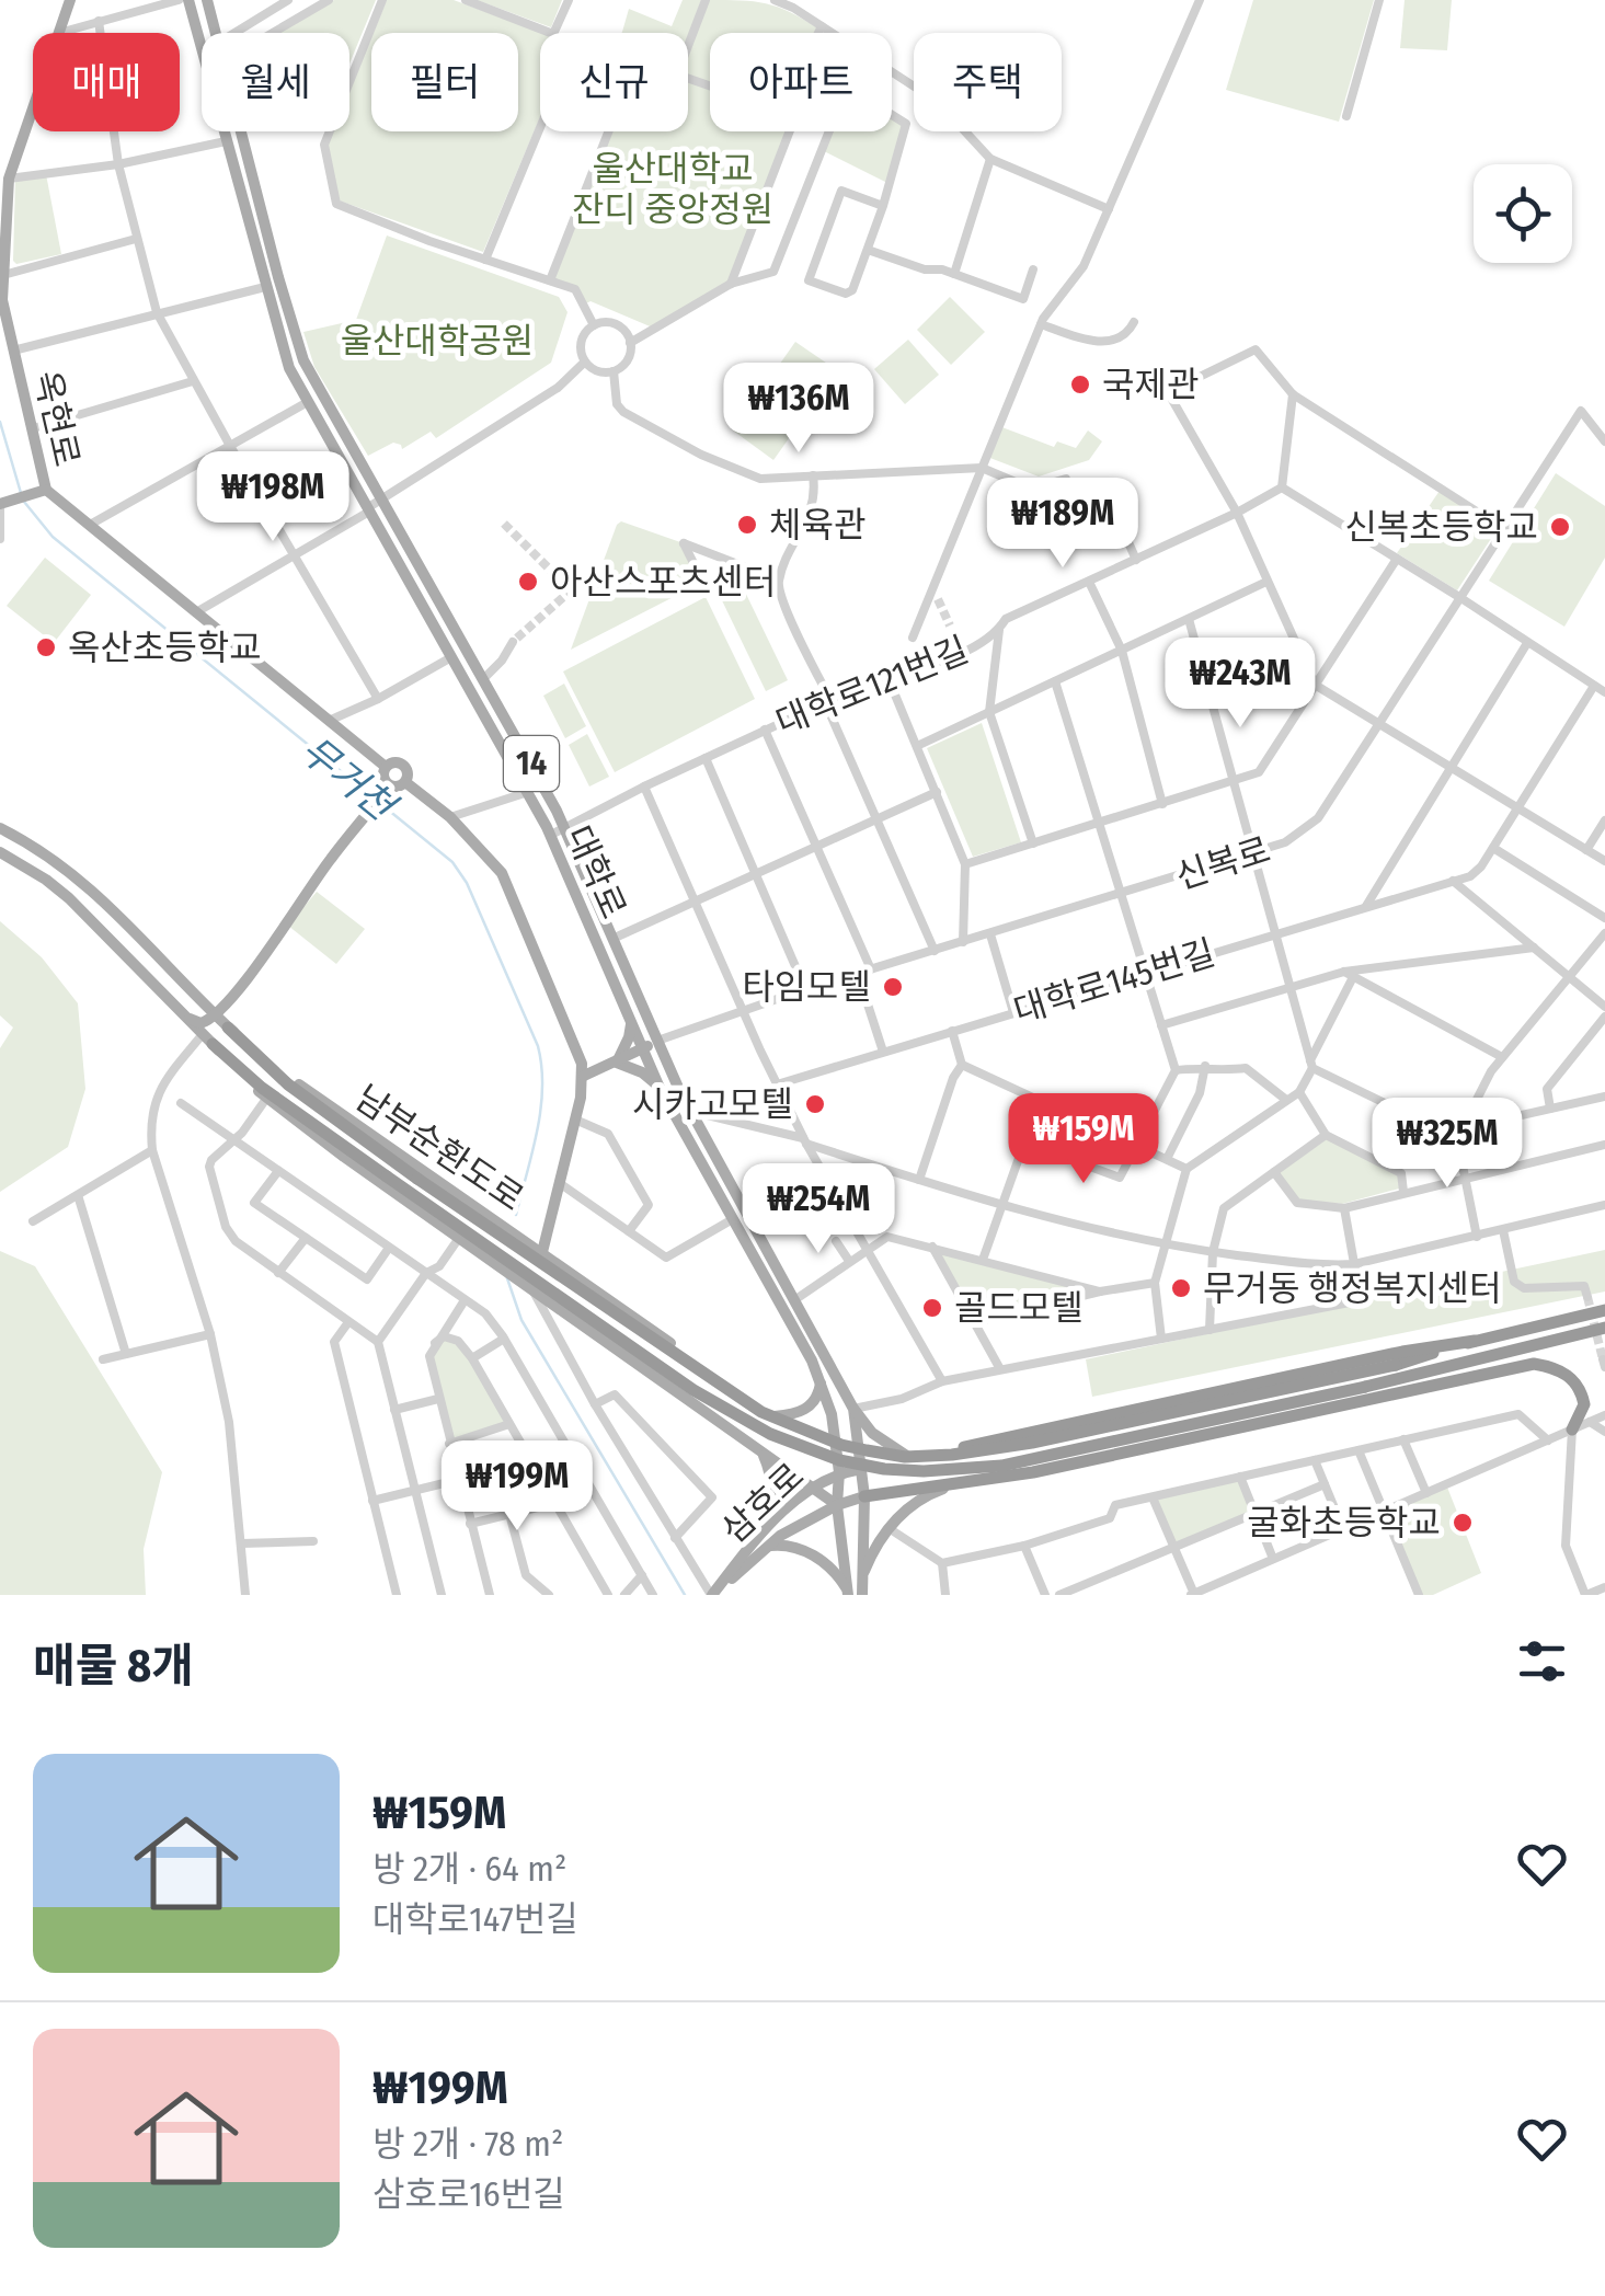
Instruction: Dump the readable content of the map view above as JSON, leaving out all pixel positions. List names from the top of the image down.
{
  "streets": {
    "main road": [
      "옥현로",
      "14",
      "대학로",
      "남부순환도로",
      "삼호로"
    ],
    "street": ["대학로121번길", "신복로", "대학로145번길"]
  },
  "crossings": [
    ["대학로121번길", "대학로"],
    ["14", "대학로"],
    ["14", "남부순환도로"],
    ["14", "삼호로"],
    ["신복로", "대학로"],
    ["대학로", "남부순환도로"],
    ["대학로", "삼호로"],
    ["남부순환도로", "삼호로"]
  ],
  "water": ["무거천"],
  "parks": ["울산대학교 잔디 중앙정원", "울산대학공원"],
  "places": [
    "국제관",
    "체육관",
    "신복초등학교",
    "아산스포츠센터",
    "옥산초등학교",
    "타임모텔",
    "시카고모텔",
    "무거동 행정복지센터",
    "골드모텔",
    "굴화초등학교"
  ],
  "page": {
    "chip": [
      "매매",
      "월세",
      "필터",
      "신규",
      "아파트",
      "주택"
    ],
    "price": [
      "₩136M",
      "₩198M",
      "₩189M",
      "₩243M",
      "₩159M",
      "₩325M",
      "₩254M",
      "₩199M"
    ],
    "heading": "매물 8개",
    "list": [
      {
        "name": "₩159M",
        "note": "방 2개 · 64 m² · 대학로147번길"
      },
      {
        "name": "₩199M",
        "note": "방 2개 · 78 m² · 삼호로16번길"
      }
    ]
  }
}
